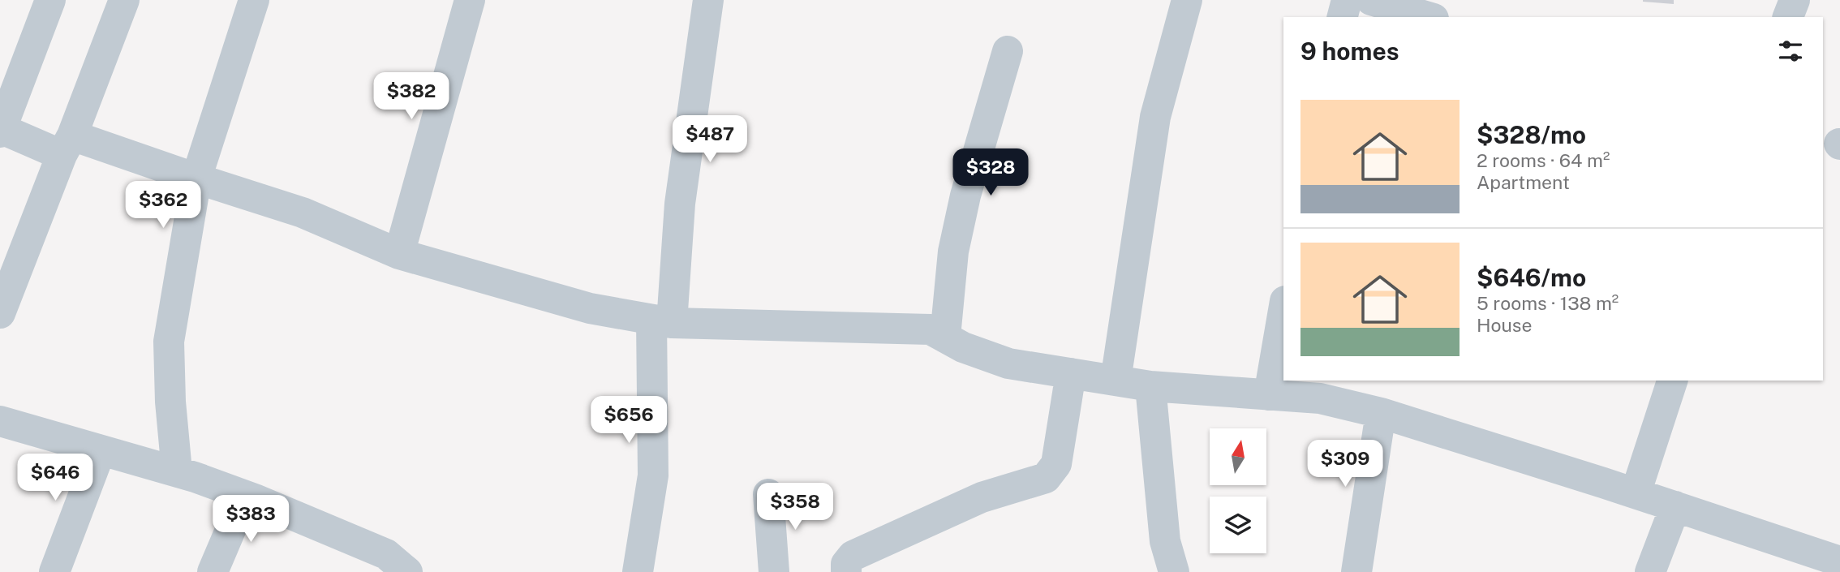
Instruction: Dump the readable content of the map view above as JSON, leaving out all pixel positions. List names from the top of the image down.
{
  "north": "top",
  "page": {
    "heading": "9 homes",
    "price": [
      "$382",
      "$487",
      "$328",
      "$362",
      "$656",
      "$309",
      "$646",
      "$358",
      "$383"
    ],
    "list": [
      {
        "name": "$328/mo",
        "note": "2 rooms · 64 m² · Apartment"
      },
      {
        "name": "$646/mo",
        "note": "5 rooms · 138 m² · House"
      }
    ]
  }
}
